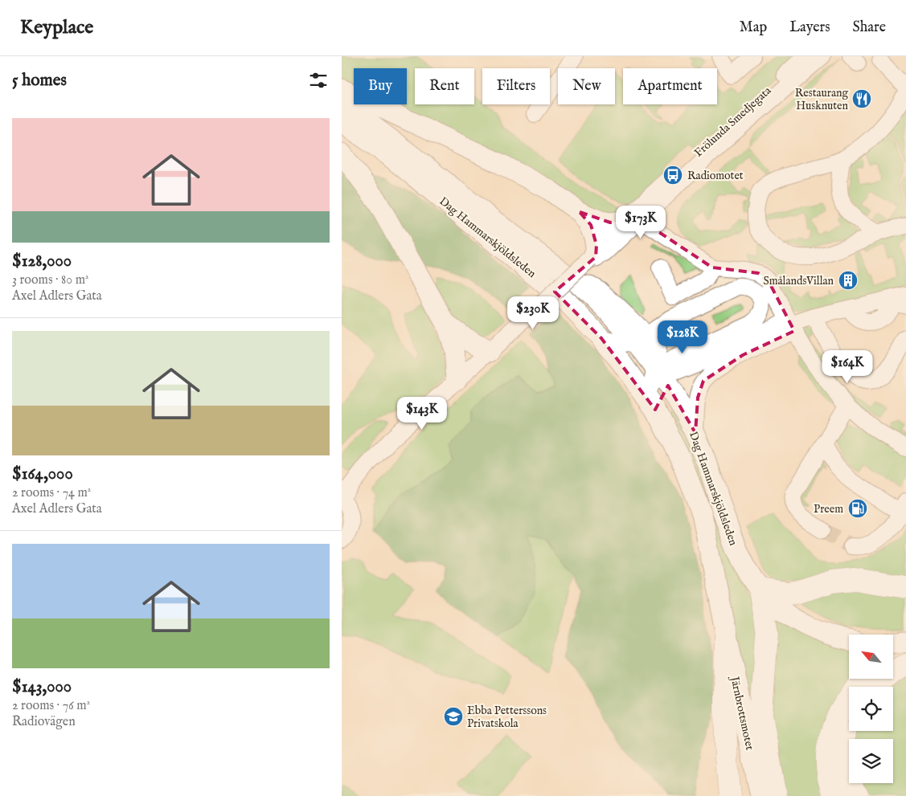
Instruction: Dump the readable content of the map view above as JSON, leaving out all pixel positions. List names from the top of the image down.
{
  "streets": {
    "main road": ["Dag Hammarskjöldsleden", "Järnbrottsmotet"],
    "street": ["Frölunda Smedjegata"]
  },
  "crossings": [
    ["Dag Hammarskjöldsleden", "Järnbrottsmotet"]
  ],
  "places": {
    "restaurant": ["Restaurang Husknuten"],
    "bus stop": ["Radiomotet"],
    "building": ["SmålandsVillan"],
    "fuel station": ["Preem"],
    "school or university": ["Ebba Petterssons Privatskola"]
  },
  "north": "top left",
  "page": {
    "header": "Keyplace",
    "nav": ["Map", "Layers", "Share"],
    "heading": "5 homes",
    "chip": [
      "Buy",
      "Rent",
      "Filters",
      "New",
      "Apartment"
    ],
    "list": [
      {
        "name": "$128,000",
        "note": "3 rooms · 80 m² · Axel Adlers Gata"
      },
      {
        "name": "$164,000",
        "note": "2 rooms · 74 m² · Axel Adlers Gata"
      },
      {
        "name": "$143,000",
        "note": "2 rooms · 76 m² · Radiovägen"
      }
    ],
    "price": [
      "$173K",
      "$230K",
      "$128K",
      "$164K",
      "$143K"
    ]
  }
}
